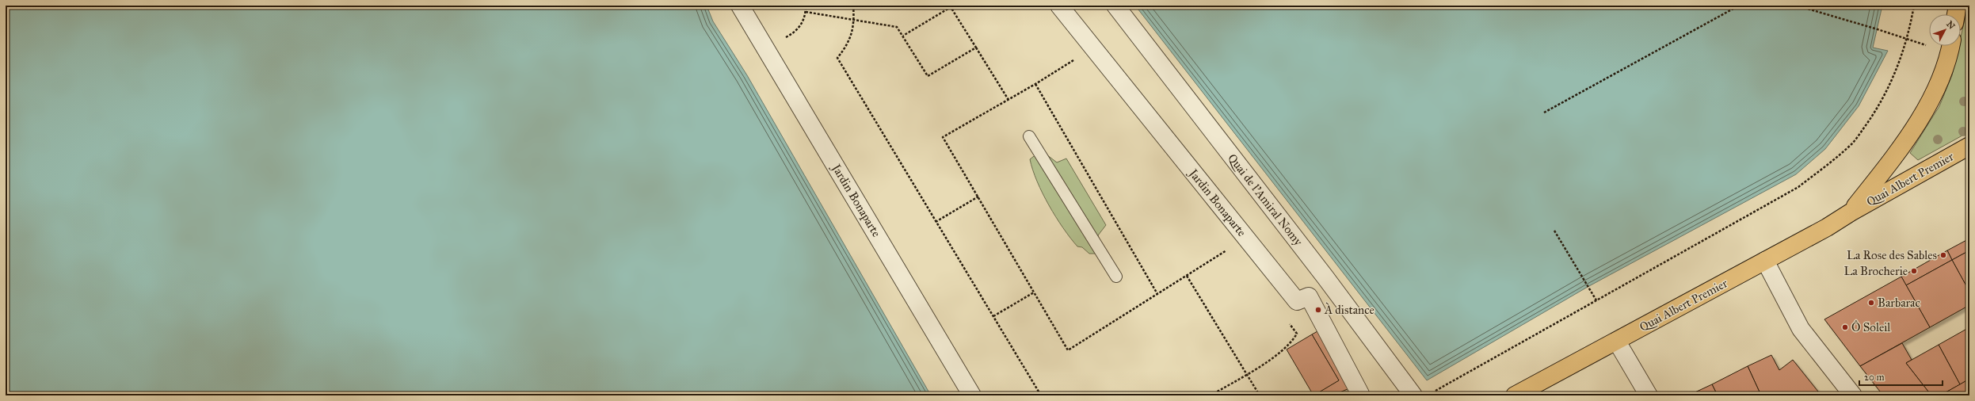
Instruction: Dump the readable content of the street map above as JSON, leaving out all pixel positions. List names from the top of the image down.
{
  "streets": {
    "main road": ["Quai Albert Premier"],
    "street": ["Quai de l'Amiral Nomy", "Jardin Bonaparte"]
  },
  "places": [
    "La Rose des Sables",
    "La Brocherie",
    "Barbarac",
    "À distance",
    "Ô Soleil"
  ],
  "scale_bar": "20 m",
  "north": "top right"
}
